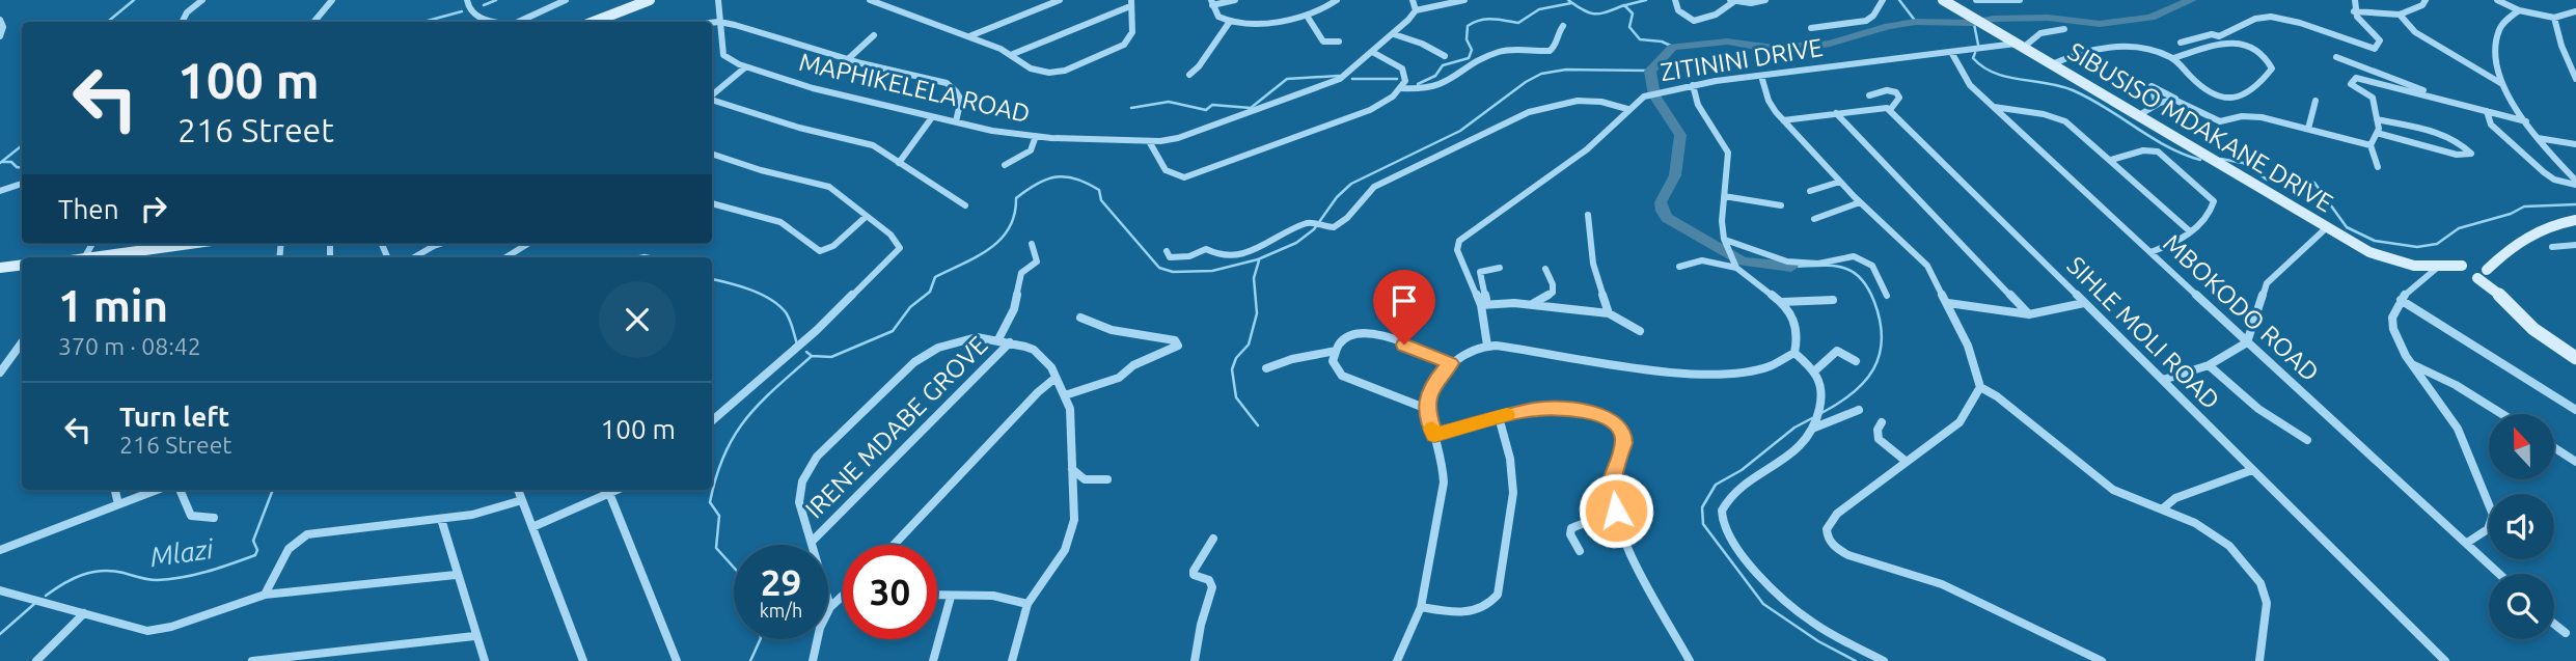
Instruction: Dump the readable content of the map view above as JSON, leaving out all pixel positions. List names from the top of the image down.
{
  "streets": {
    "street": [
      "ZITININI DRIVE",
      "MAPHIKELELA ROAD",
      "SIBUSISO MDAKANE DRIVE",
      "MBOKODO ROAD",
      "SIHLE MOLI ROAD",
      "IRENE MDABE GROVE"
    ]
  },
  "crossings": [
    ["ZITININI DRIVE", "SIBUSISO MDAKANE DRIVE"],
    ["ZITININI DRIVE", "MBOKODO ROAD"]
  ],
  "water": ["Mlazi"],
  "north": "top",
  "page": {
    "turn": ["100 m", "216 Street"],
    "then": "Then",
    "heading": ["1 min", "370 m · 08:42"],
    "list": [
      {
        "name": "Turn left",
        "note": "216 Street",
        "value": "100 m"
      }
    ],
    "speed": "29 km/h",
    "limit": "30"
  }
}
